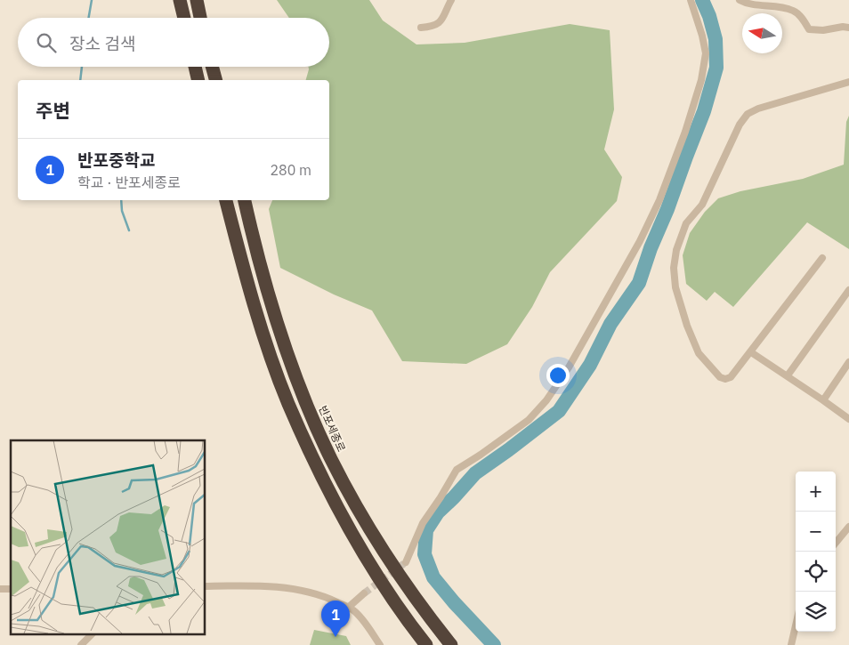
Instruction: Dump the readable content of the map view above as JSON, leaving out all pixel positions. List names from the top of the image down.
{
  "streets": {
    "highway": ["반포세종로"]
  },
  "north": "left",
  "page": {
    "search": "장소 검색",
    "heading": "주변",
    "list": [
      {
        "mark": "1",
        "name": "반포중학교",
        "note": "학교 · 반포세종로",
        "value": "280 m"
      }
    ],
    "map_buttons": ["+", "−"],
    "pins": "1"
  }
}
